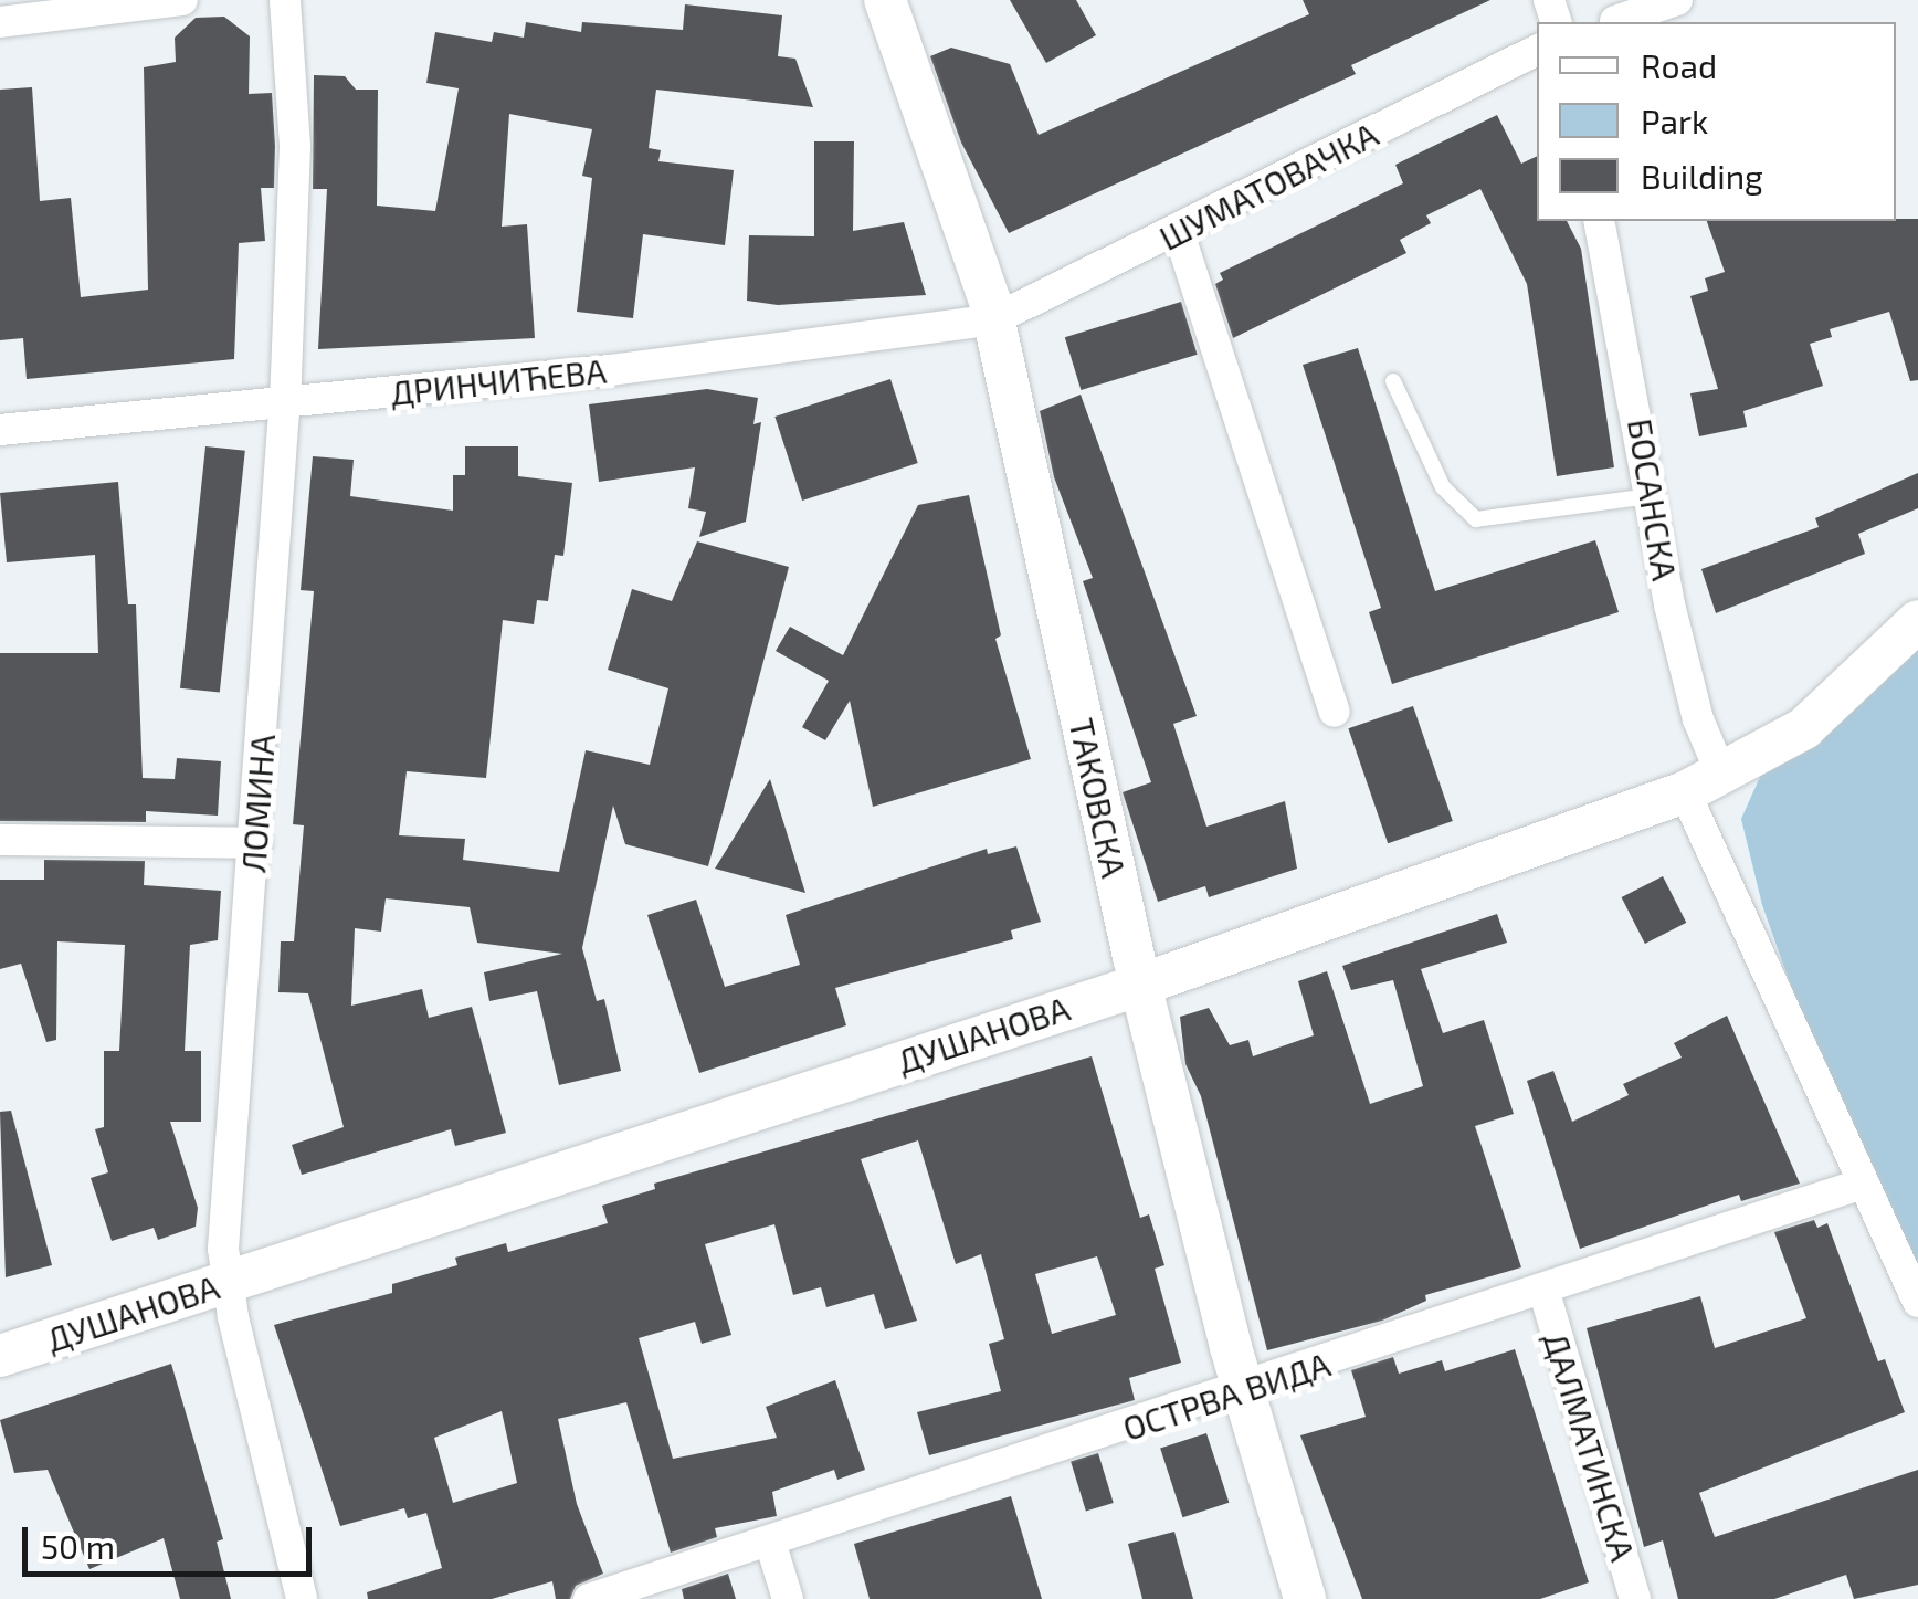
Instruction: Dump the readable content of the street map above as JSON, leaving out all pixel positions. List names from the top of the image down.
{
  "streets": {
    "main road": ["ТАКОВСКА", "ДУШАНОВА"],
    "street": [
      "ШУМАТОВАЧКА",
      "ДРИНЧИЋЕВА",
      "БОСАНСКА",
      "ЛОМИНА",
      "ОСТРВА ВИДА",
      "ДАЛМАТИНСКА"
    ]
  },
  "crossings": [
    ["ШУМАТОВАЧКА", "ДРИНЧИЋЕВА"],
    ["ШУМАТОВАЧКА", "ТАКОВСКА"],
    ["ДРИНЧИЋЕВА", "ТАКОВСКА"],
    ["ДРИНЧИЋЕВА", "ЛОМИНА"],
    ["БОСАНСКА", "ДУШАНОВА"],
    ["БОСАНСКА", "ОСТРВА ВИДА"],
    ["ТАКОВСКА", "ДУШАНОВА"],
    ["ТАКОВСКА", "ОСТРВА ВИДА"],
    ["ЛОМИНА", "ДУШАНОВА"],
    ["ОСТРВА ВИДА", "ДАЛМАТИНСКА"]
  ],
  "legend": ["Road", "Park", "Building"],
  "scale_bar": "50 m"
}
